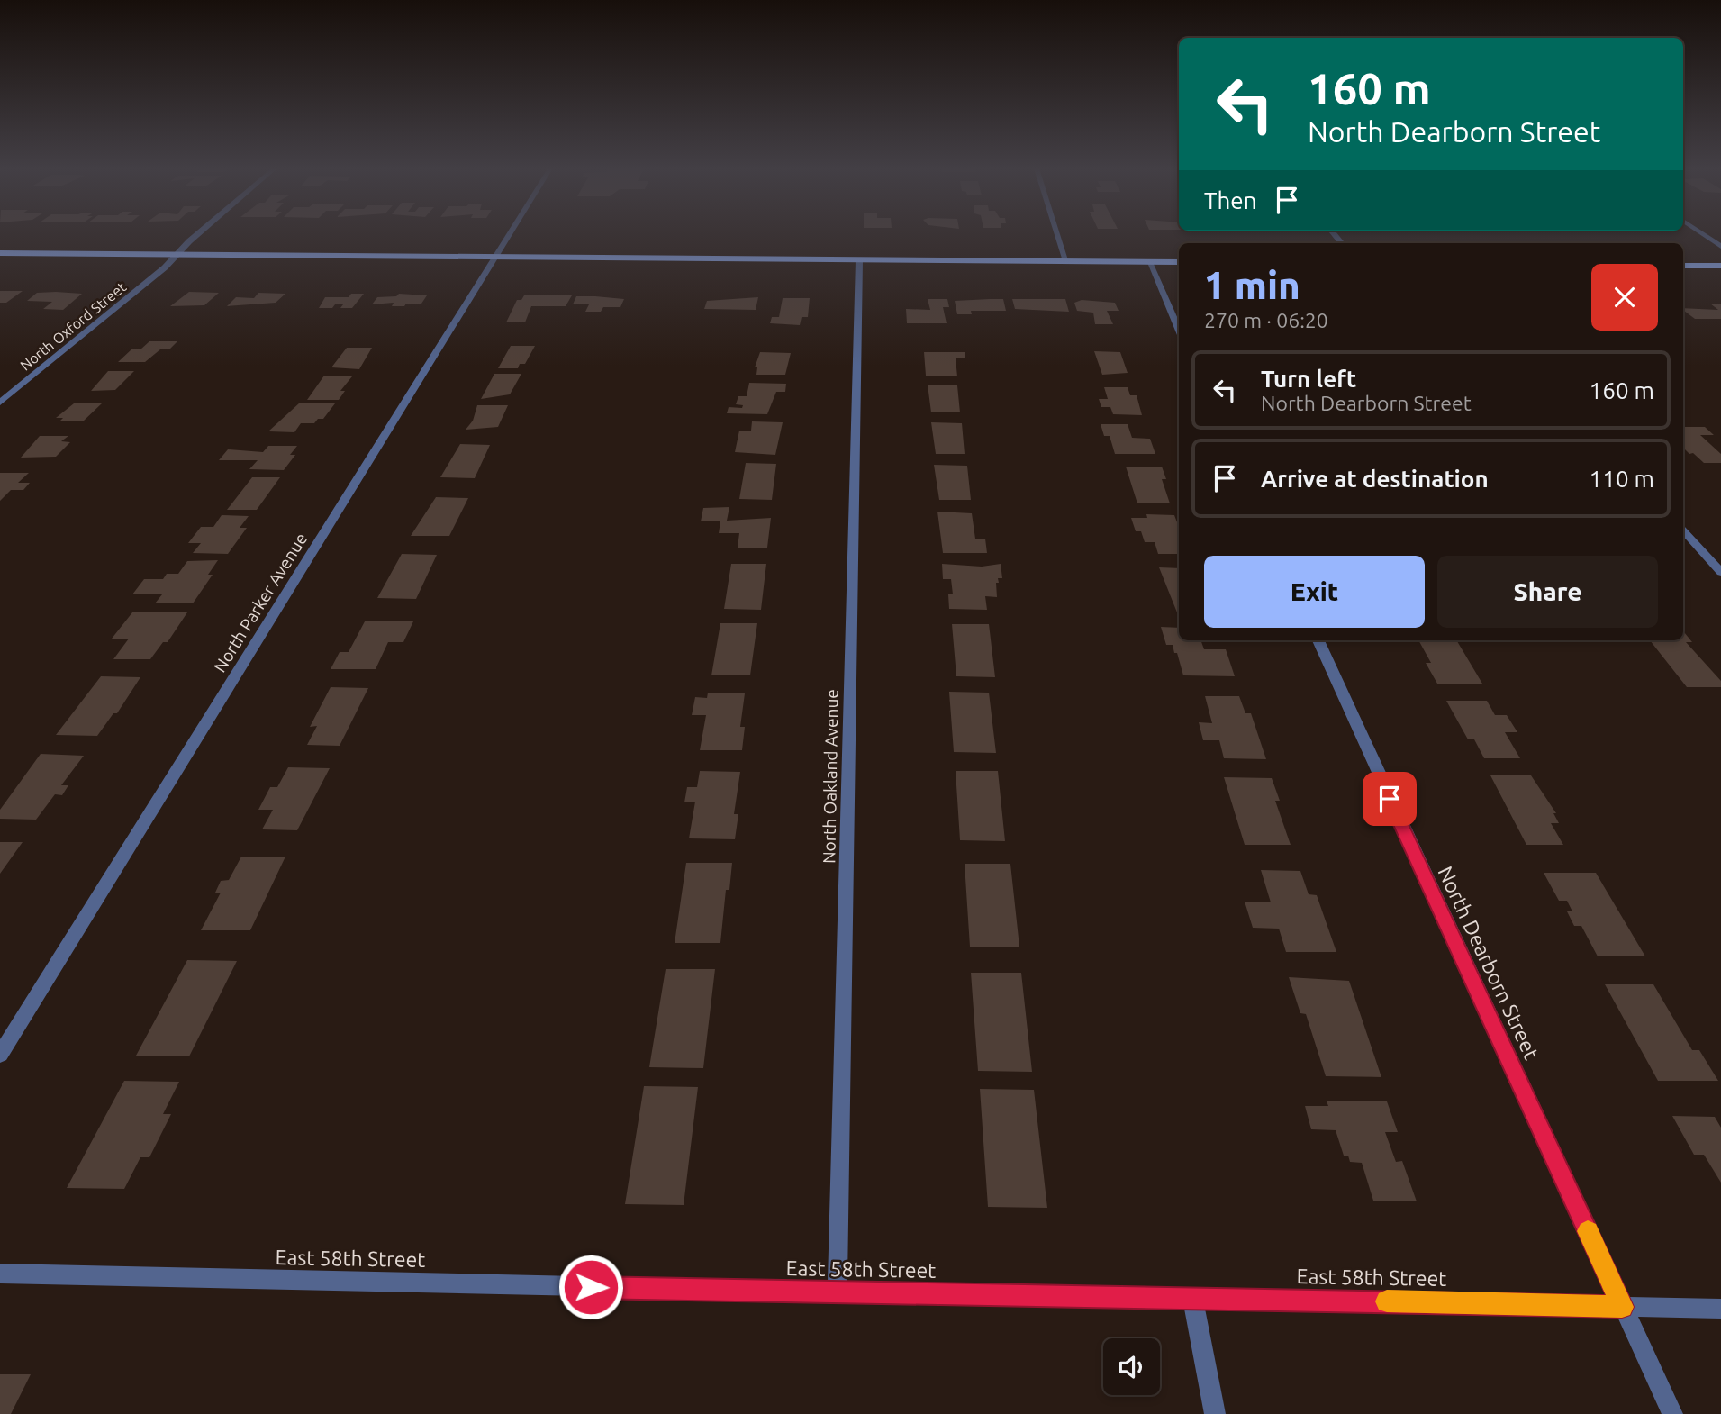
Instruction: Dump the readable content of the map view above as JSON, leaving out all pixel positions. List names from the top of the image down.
{
  "streets": {
    "street": [
      "North Oxford Street",
      "North Parker Avenue",
      "North Oakland Avenue",
      "North Dearborn Street",
      "East 58th Street"
    ]
  },
  "crossings": [
    ["North Oakland Avenue", "East 58th Street"],
    ["North Dearborn Street", "East 58th Street"]
  ],
  "page": {
    "turn": ["160 m", "North Dearborn Street"],
    "then": "Then",
    "heading": ["1 min", "270 m · 06:20"],
    "list": [
      {
        "name": "Turn left",
        "note": "North Dearborn Street",
        "value": "160 m"
      },
      {
        "name": "Arrive at destination",
        "value": "110 m"
      }
    ],
    "buttons": ["Exit", "Share"]
  }
}
